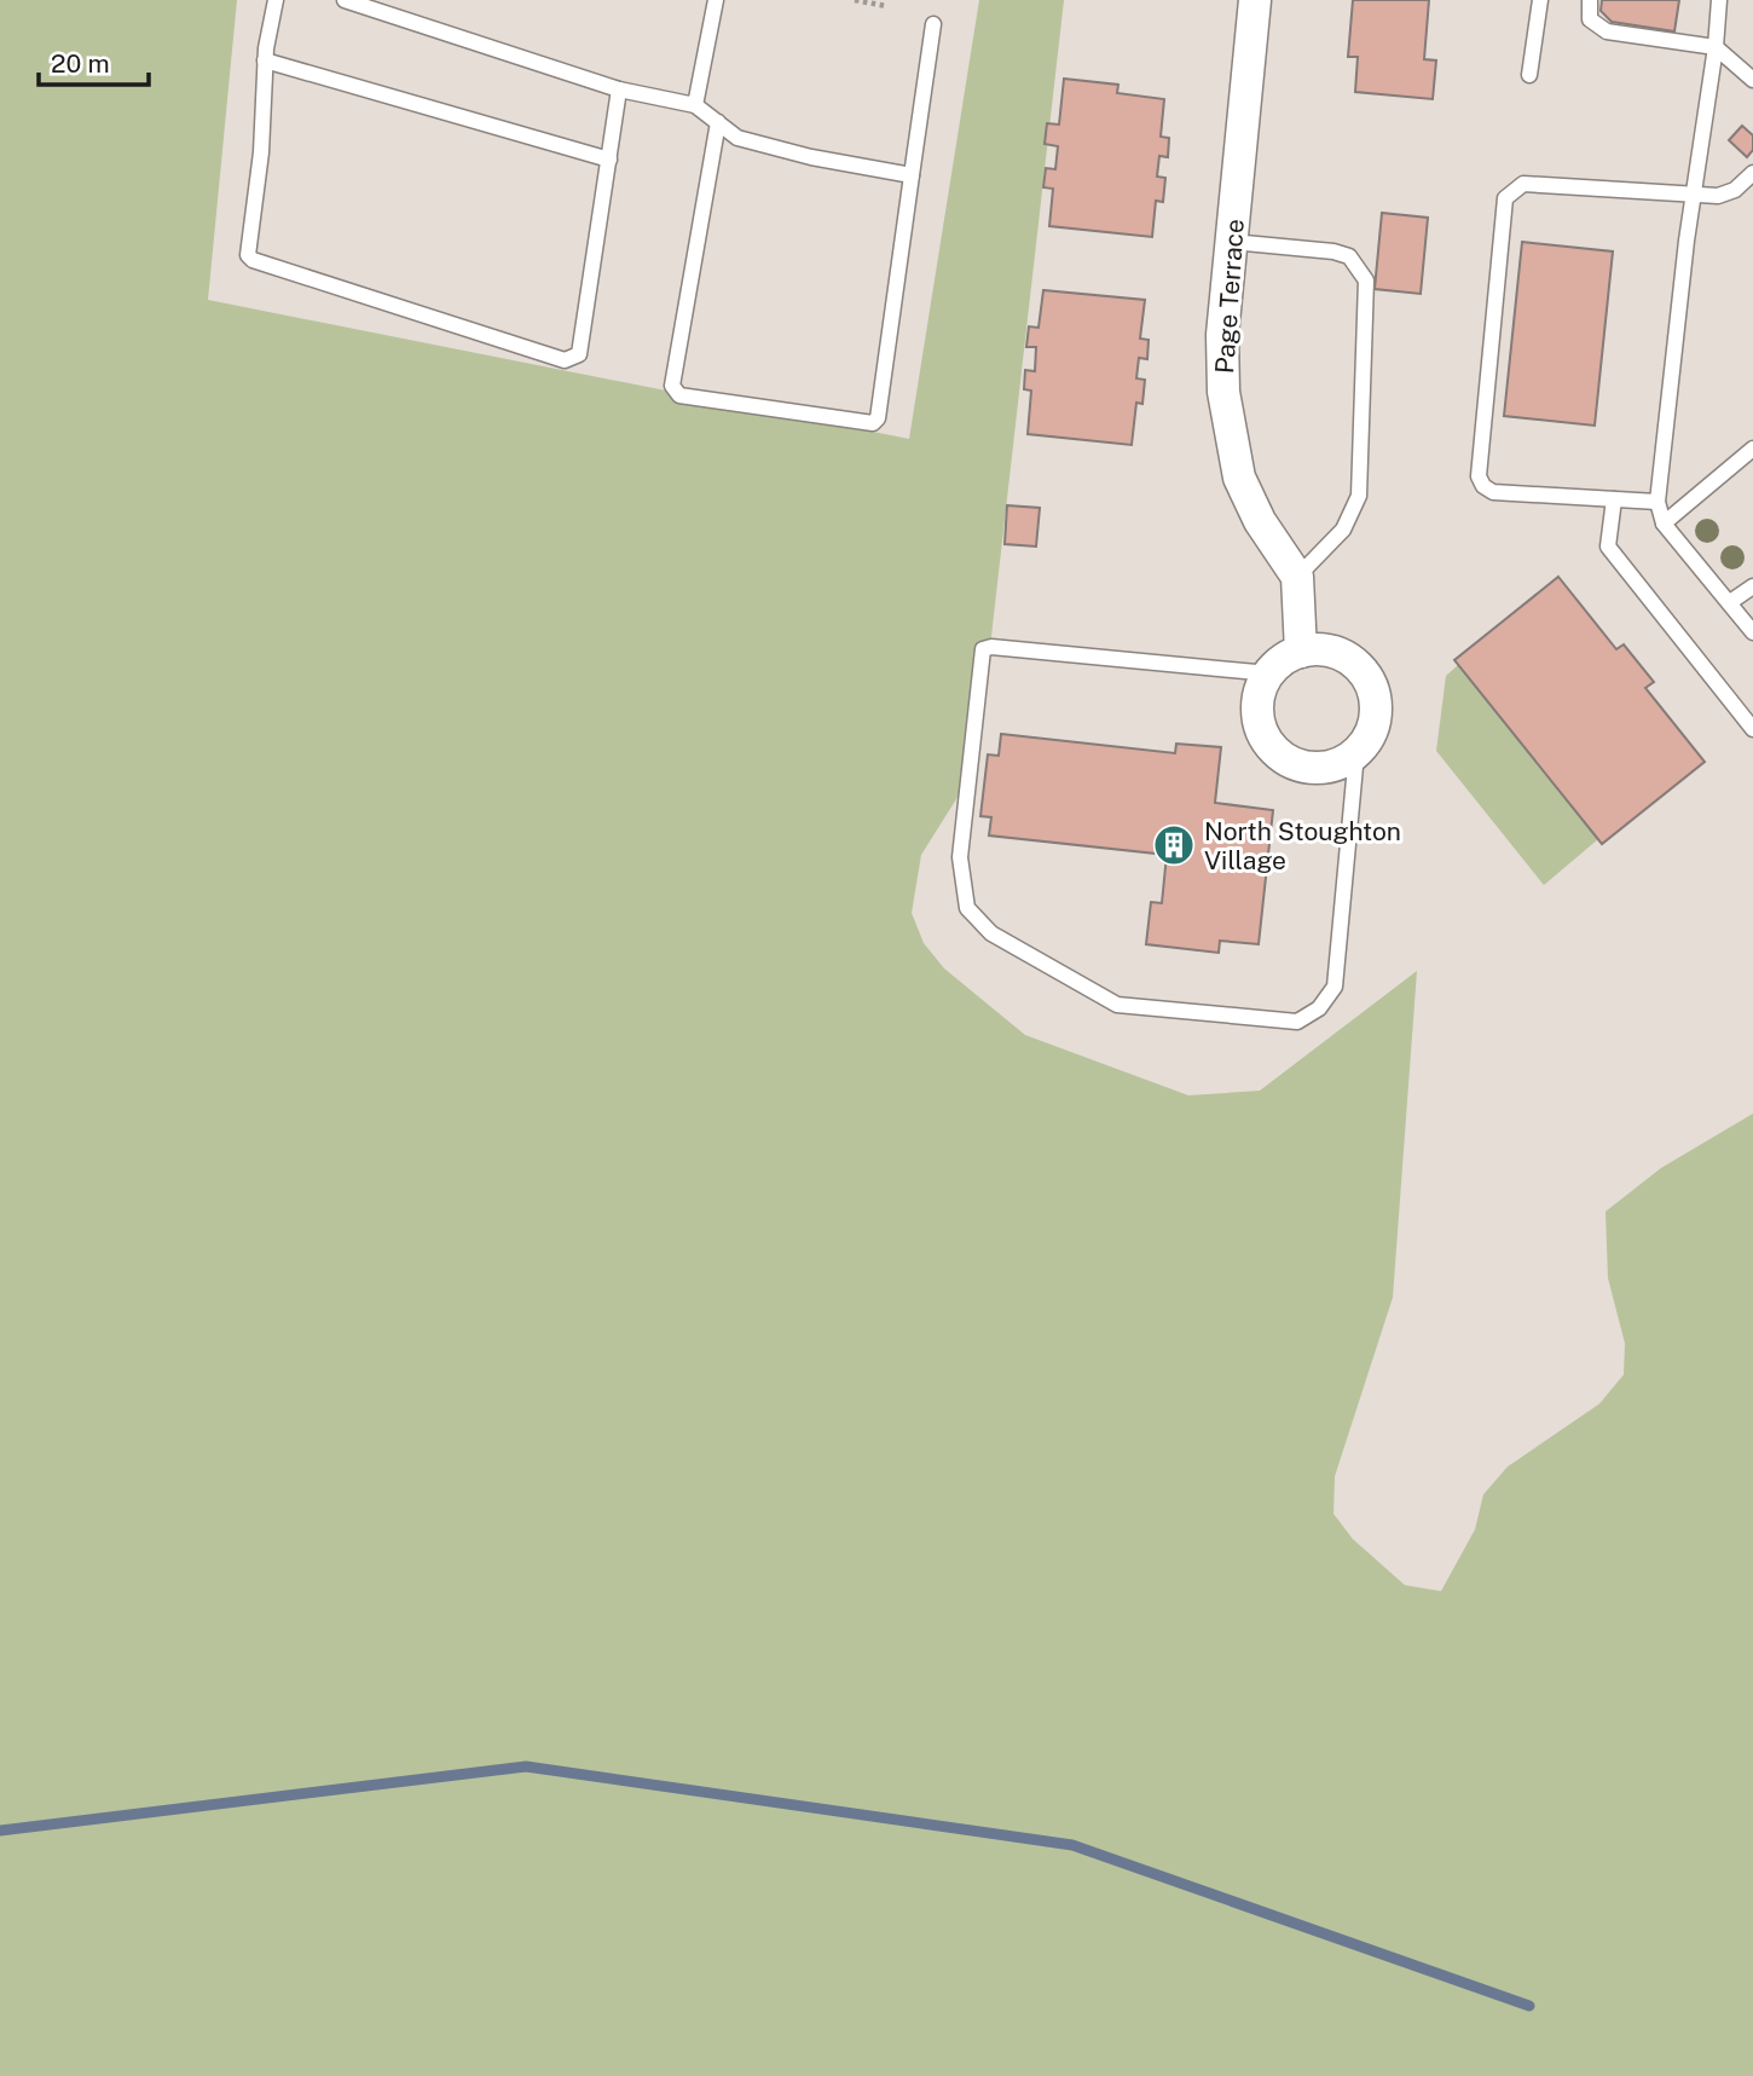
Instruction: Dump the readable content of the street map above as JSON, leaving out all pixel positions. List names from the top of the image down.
{
  "streets": {
    "street": ["Page Terrace"]
  },
  "places": {
    "building": ["North Stoughton Village"]
  },
  "scale_bar": "20 m"
}
